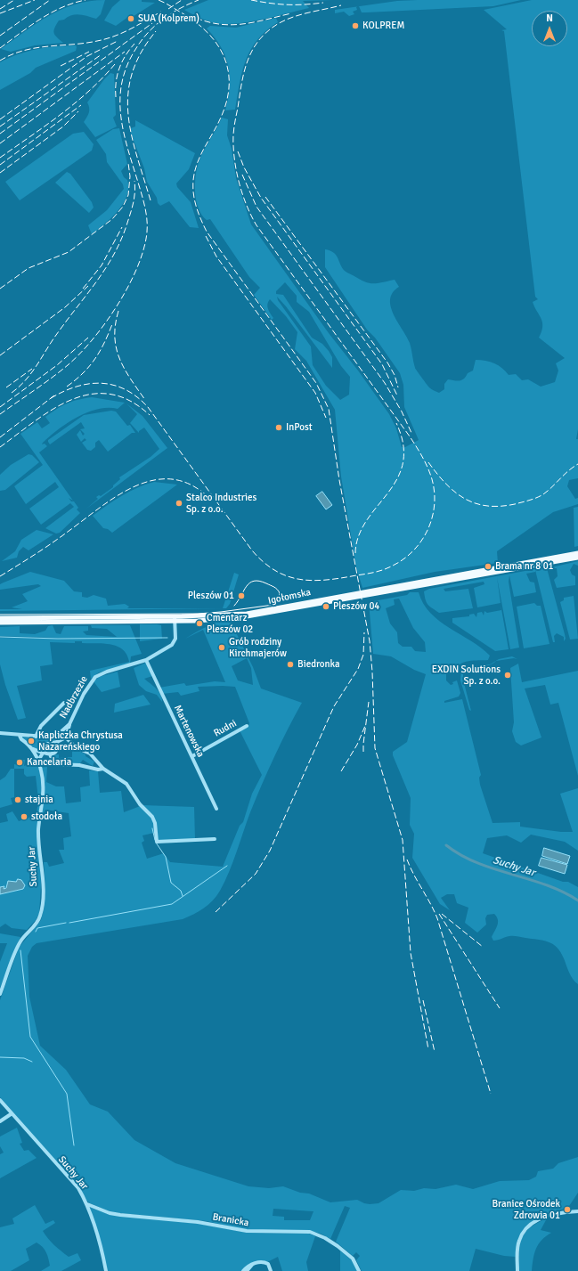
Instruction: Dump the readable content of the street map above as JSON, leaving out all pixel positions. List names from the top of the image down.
{
  "streets": {
    "main road": ["Igołomska"],
    "street": [
      "Nadbrzezie",
      "Rudni",
      "Martenowska",
      "Suchy Jar",
      "Branicka"
    ]
  },
  "crossings": [
    ["Igołomska", "Nadbrzezie"],
    ["Nadbrzezie", "Martenowska"],
    ["Nadbrzezie", "Suchy Jar"],
    ["Rudni", "Martenowska"],
    ["Suchy Jar", "Branicka"]
  ],
  "water": ["Suchy Jar"],
  "places": [
    "SUA (Kolprem)",
    "KOLPREM",
    "InPost",
    "Stalco Industries Sp. z o.o.",
    "Brama nr 8 01",
    "Pleszów 01",
    "Pleszów 04",
    "Cmentarz Pleszów 02",
    "Grób rodziny Kirchmajerów",
    "Biedronka",
    "EXDIN Solutions Sp. z o.o.",
    "Kapliczka Chrystusa Nazareńskiego",
    "Kancelaria",
    "stajnia",
    "stodoła",
    "Branice Ośrodek Zdrowia 01"
  ],
  "north": "top"
}
